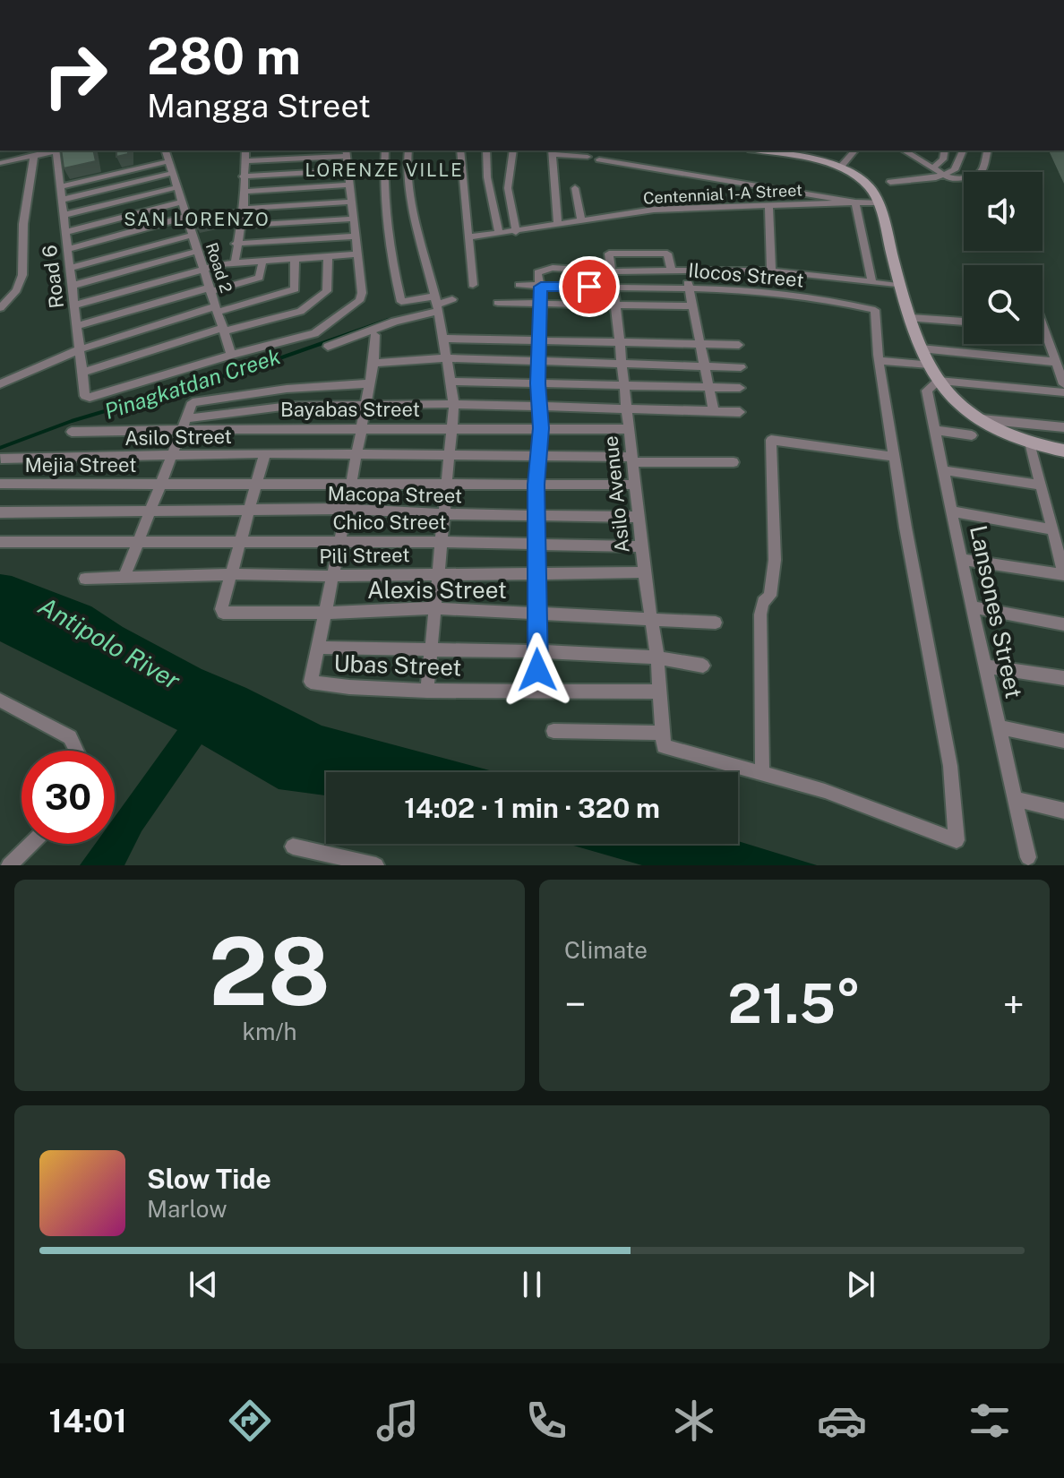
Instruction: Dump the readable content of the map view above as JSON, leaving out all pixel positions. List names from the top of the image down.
{
  "streets": {
    "street": [
      "Centennial 1-A Street",
      "Road 2",
      "Ilocos Street",
      "Road 6",
      "Bayabas Street",
      "Asilo Street",
      "Mejia Street",
      "Macopa Street",
      "Asilo Avenue",
      "Chico Street",
      "Pili Street",
      "Alexis Street",
      "Lansones Street",
      "Ubas Street"
    ]
  },
  "crossings": [
    ["Road 2", "Road 6"],
    ["Ilocos Street", "Asilo Avenue"],
    ["Bayabas Street", "Asilo Avenue"],
    ["Macopa Street", "Asilo Avenue"],
    ["Asilo Avenue", "Chico Street"],
    ["Asilo Avenue", "Pili Street"],
    ["Asilo Avenue", "Alexis Street"],
    ["Asilo Avenue", "Ubas Street"],
    ["Pili Street", "Alexis Street"]
  ],
  "districts": ["LORENZE VILLE", "SAN LORENZO"],
  "water": ["Pinagkatdan Creek", "Antipolo River"],
  "page": {
    "turn": ["280 m", "Mangga Street"],
    "limit": "30",
    "trip": "14:02 · 1 min · 320 m",
    "tile": [
      ["28", "km/h"],
      "Climate"
    ],
    "heat": ["−", "21.5°", "+"],
    "song": ["Slow Tide", "Marlow"],
    "tabs": "14:01"
  }
}
